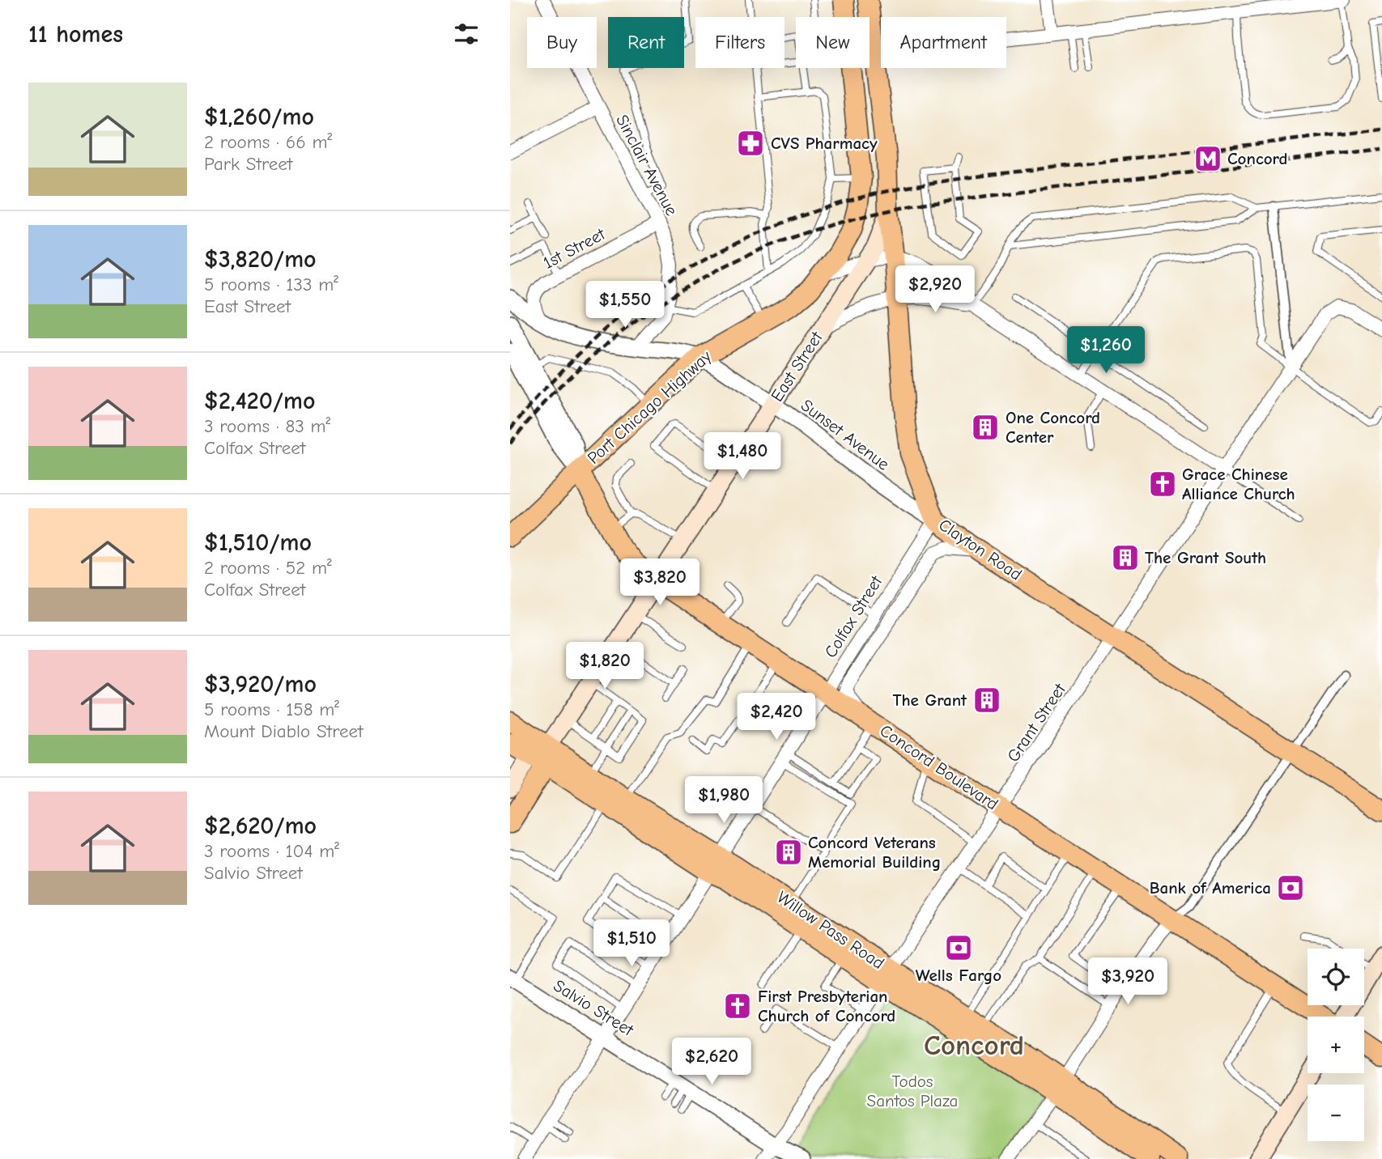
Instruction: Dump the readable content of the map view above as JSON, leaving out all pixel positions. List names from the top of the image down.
{
  "streets": {
    "main road": [
      "East Street",
      "Port Chicago Highway",
      "Clayton Road",
      "Concord Boulevard",
      "Willow Pass Road"
    ],
    "street": [
      "Sinclair Avenue",
      "1st Street",
      "Sunset Avenue",
      "Colfax Street",
      "Grant Street",
      "Salvio Street"
    ]
  },
  "crossings": [
    ["Sinclair Avenue", "1st Street"],
    ["Sinclair Avenue", "Sunset Avenue"],
    ["1st Street", "Sunset Avenue"],
    ["East Street", "Sunset Avenue"],
    ["East Street", "Clayton Road"],
    ["East Street", "Concord Boulevard"],
    ["East Street", "Willow Pass Road"],
    ["Port Chicago Highway", "Sunset Avenue"],
    ["Port Chicago Highway", "Concord Boulevard"],
    ["Sunset Avenue", "Clayton Road"],
    ["Sunset Avenue", "Colfax Street"],
    ["Clayton Road", "Colfax Street"],
    ["Clayton Road", "Grant Street"],
    ["Colfax Street", "Concord Boulevard"],
    ["Colfax Street", "Willow Pass Road"],
    ["Colfax Street", "Salvio Street"],
    ["Grant Street", "Concord Boulevard"],
    ["Grant Street", "Willow Pass Road"],
    ["Grant Street", "Salvio Street"]
  ],
  "districts": ["Concord"],
  "parks": ["Todos Santos Plaza"],
  "places": {
    "pharmacy": ["CVS Pharmacy"],
    "metro station": ["Concord"],
    "building": [
      "One Concord Center",
      "The Grant South",
      "The Grant",
      "Concord Veterans Memorial Building"
    ],
    "church": ["Grace Chinese Alliance Church", "First Presbyterian Church of Concord"],
    "bank": ["Bank of America", "Wells Fargo"]
  },
  "page": {
    "heading": "11 homes",
    "chip": [
      "Buy",
      "Rent",
      "Filters",
      "New",
      "Apartment"
    ],
    "list": [
      {
        "name": "$1,260/mo",
        "note": "2 rooms · 66 m² · Park Street"
      },
      {
        "name": "$3,820/mo",
        "note": "5 rooms · 133 m² · East Street"
      },
      {
        "name": "$2,420/mo",
        "note": "3 rooms · 83 m² · Colfax Street"
      },
      {
        "name": "$1,510/mo",
        "note": "2 rooms · 52 m² · Colfax Street"
      },
      {
        "name": "$3,920/mo",
        "note": "5 rooms · 158 m² · Mount Diablo Street"
      },
      {
        "name": "$2,620/mo",
        "note": "3 rooms · 104 m² · Salvio Street"
      }
    ],
    "price": [
      "$2,920",
      "$1,550",
      "$1,260",
      "$1,480",
      "$3,820",
      "$1,820",
      "$2,420",
      "$1,980",
      "$1,510",
      "$3,920",
      "$2,620"
    ],
    "map_buttons": ["+", "−"]
  }
}
